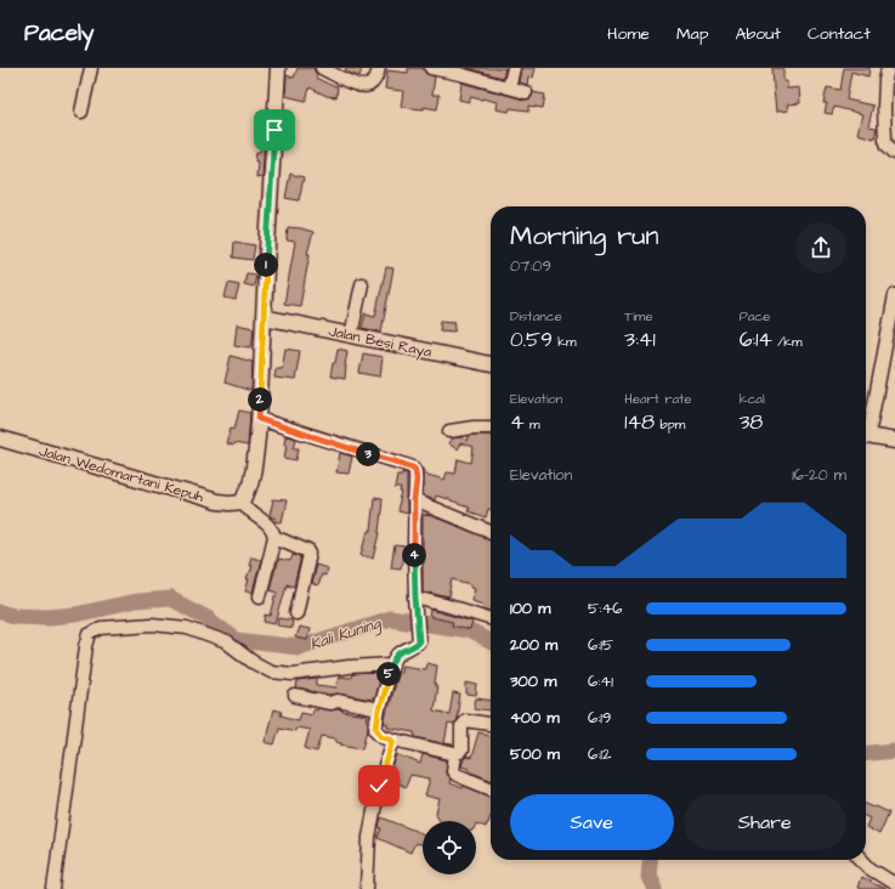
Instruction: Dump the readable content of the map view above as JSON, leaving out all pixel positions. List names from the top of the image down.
{
  "streets": {
    "main road": ["Jalan Besi Raya", "Jalan Wedomartani Kepuh"]
  },
  "water": ["Kali Kuning"],
  "page": {
    "header": "Pacely",
    "nav": [
      "Home",
      "Map",
      "About",
      "Contact"
    ],
    "heading": ["Morning run", "07:09"],
    "pins": [
      "1",
      "2",
      "3",
      "4",
      "5"
    ],
    "stats": [
      ["Distance", "0.59 km"],
      ["Time", "3:41"],
      ["Pace", "6:14 /km"],
      ["Elevation", "4 m"],
      ["Heart rate", "148 bpm"],
      ["kcal", "38"]
    ],
    "chart": ["Elevation", "16–20 m"],
    "list": [
      {
        "name": "100 m",
        "note": "5:46"
      },
      {
        "name": "200 m",
        "note": "6:15"
      },
      {
        "name": "300 m",
        "note": "6:41"
      },
      {
        "name": "400 m",
        "note": "6:19"
      },
      {
        "name": "500 m",
        "note": "6:12"
      }
    ],
    "buttons": ["Save", "Share"]
  }
}
